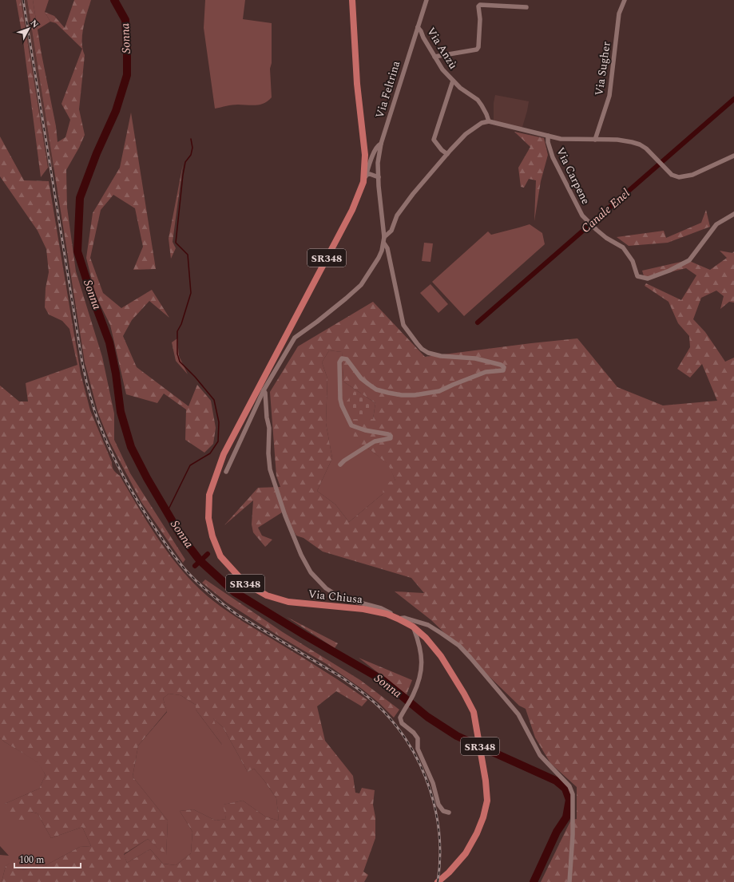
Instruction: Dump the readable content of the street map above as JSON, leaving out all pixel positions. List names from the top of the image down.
{
  "streets": {
    "main road": ["Via Feltrina", "SR348", "Via Chiusa"],
    "street": ["Via Anzù", "Via Sugher", "Via Carpene"]
  },
  "crossings": [
    ["Via Anzù", "Via Feltrina"],
    ["Via Feltrina", "Via Chiusa"]
  ],
  "water": ["Sonna", "Canale Enel"],
  "scale_bar": "100 m",
  "north": "top right"
}
